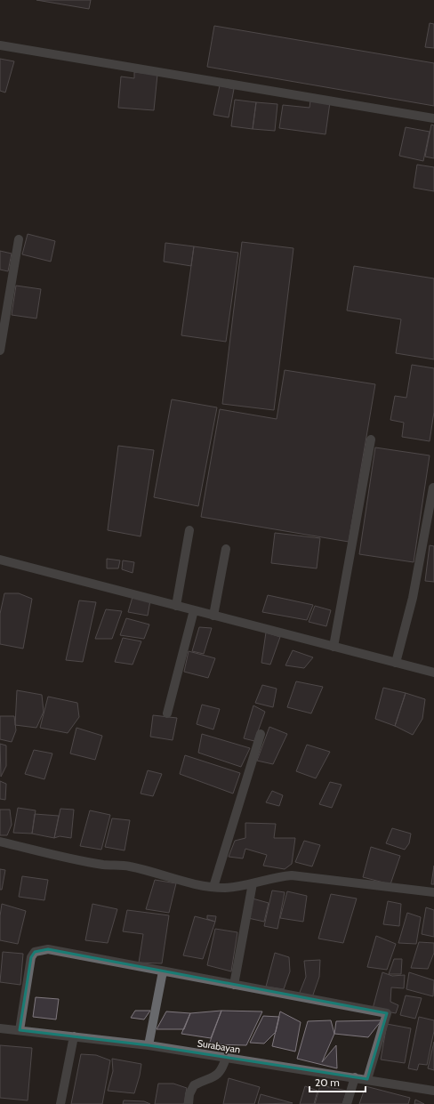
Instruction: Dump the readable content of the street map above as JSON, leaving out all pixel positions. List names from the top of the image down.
{
  "streets": {
    "street": ["Surabayan"]
  },
  "scale_bar": "20 m"
}
